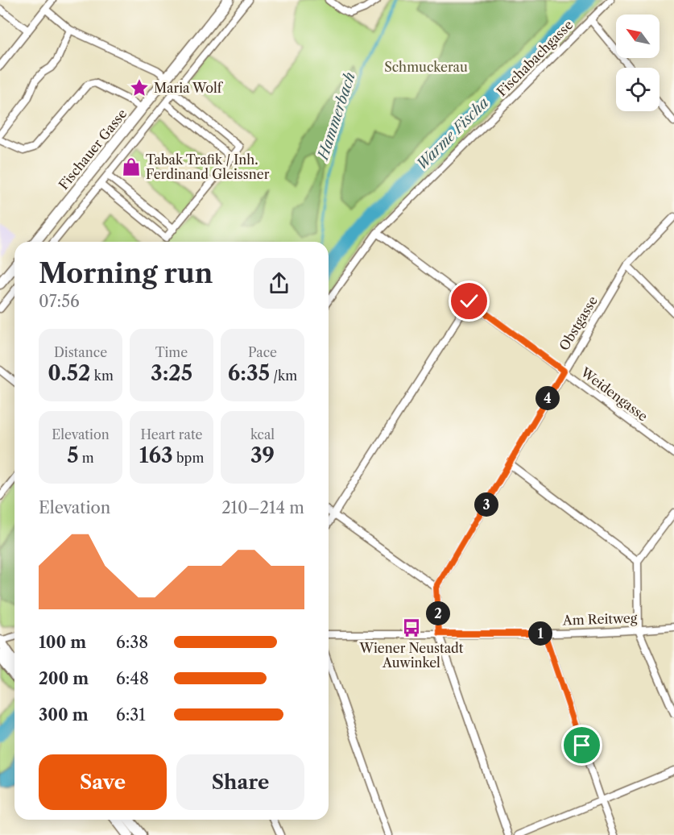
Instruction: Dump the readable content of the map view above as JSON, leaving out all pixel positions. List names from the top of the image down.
{
  "streets": {
    "main road": ["Fischauer Gasse"],
    "street": [
      "Fischabachgasse",
      "Obstgasse",
      "Weidengasse",
      "Am Reitweg"
    ]
  },
  "crossings": [
    ["Fischabachgasse", "Weidengasse"],
    ["Obstgasse", "Weidengasse"]
  ],
  "water": ["Hammerbach", "Warme Fischa"],
  "parks": ["Schmuckerau"],
  "places": {
    "place": ["Maria Wolf"],
    "shop": ["Tabak Trafik / Inh. Ferdinand Gleissner"],
    "bus stop": ["Wiener Neustadt Auwinkel"]
  },
  "north": "top left",
  "page": {
    "heading": ["Morning run", "07:56"],
    "stats": [
      ["Distance", "0.52 km"],
      ["Time", "3:25"],
      ["Pace", "6:35 /km"],
      ["Elevation", "5 m"],
      ["Heart rate", "163 bpm"],
      ["kcal", "39"]
    ],
    "pins": [
      "4",
      "3",
      "2",
      "1"
    ],
    "chart": ["Elevation", "210–214 m"],
    "list": [
      {
        "name": "100 m",
        "note": "6:38"
      },
      {
        "name": "200 m",
        "note": "6:48"
      },
      {
        "name": "300 m",
        "note": "6:31"
      }
    ],
    "buttons": ["Save", "Share"]
  }
}
